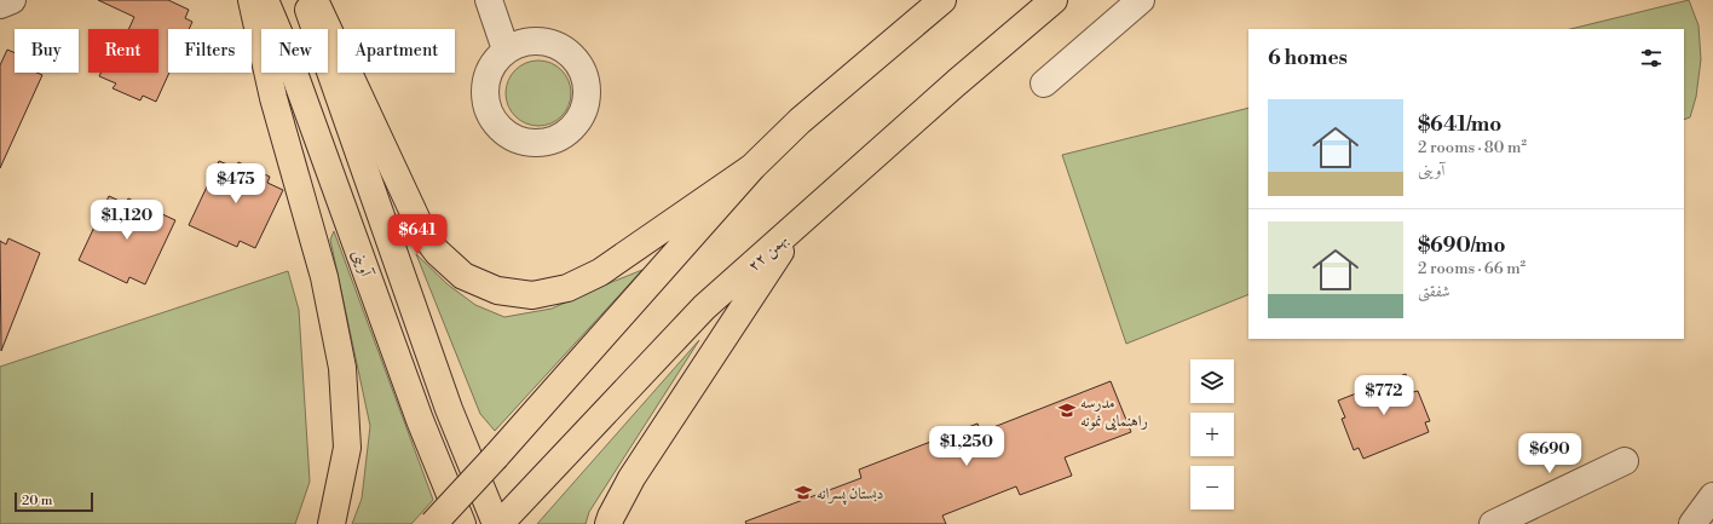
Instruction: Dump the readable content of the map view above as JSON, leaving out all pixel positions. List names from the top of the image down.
{
  "streets": {
    "main road": ["۲۲ بهمن", "آوینی"]
  },
  "crossings": [
    ["۲۲ بهمن", "آوینی"]
  ],
  "places": {
    "school or university": ["مدرسه راهنمایی نمونه", "دبستان پسرانه"]
  },
  "scale_bar": "20 m",
  "page": {
    "chip": [
      "Buy",
      "Rent",
      "Filters",
      "New",
      "Apartment"
    ],
    "heading": "6 homes",
    "list": [
      {
        "name": "$641/mo",
        "note": "2 rooms · 80 m² · آوینی"
      },
      {
        "name": "$690/mo",
        "note": "2 rooms · 66 m² · شفقتی"
      }
    ],
    "price": [
      "$475",
      "$1,120",
      "$641",
      "$772",
      "$1,250",
      "$690"
    ],
    "map_buttons": ["+", "−"],
    "scale": "20 m"
  }
}
